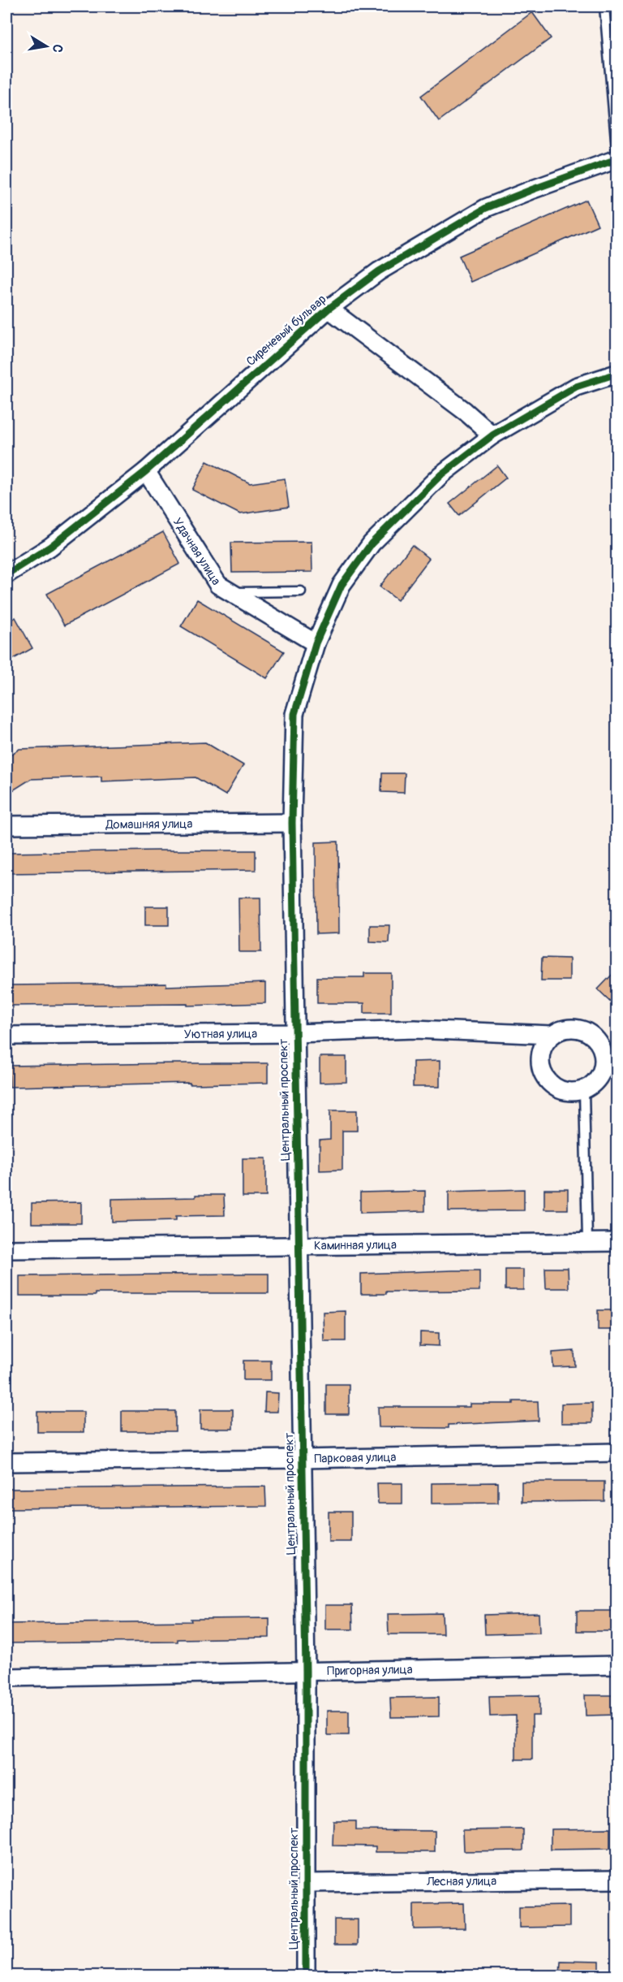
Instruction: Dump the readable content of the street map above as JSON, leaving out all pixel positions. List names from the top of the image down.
{
  "streets": {
    "street": [
      "Сиреневый бульвар",
      "Удачная улица",
      "Домашняя улица",
      "Уютная улица",
      "Центральный проспект",
      "Каминная улица",
      "Парковая улица",
      "Пригорная улица",
      "Лесная улица"
    ]
  },
  "crossings": [
    ["Сиреневый бульвар", "Удачная улица"],
    ["Удачная улица", "Центральный проспект"],
    ["Домашняя улица", "Центральный проспект"],
    ["Уютная улица", "Центральный проспект"],
    ["Центральный проспект", "Каминная улица"],
    ["Центральный проспект", "Парковая улица"],
    ["Центральный проспект", "Пригорная улица"],
    ["Центральный проспект", "Лесная улица"]
  ],
  "north": "right"
}
